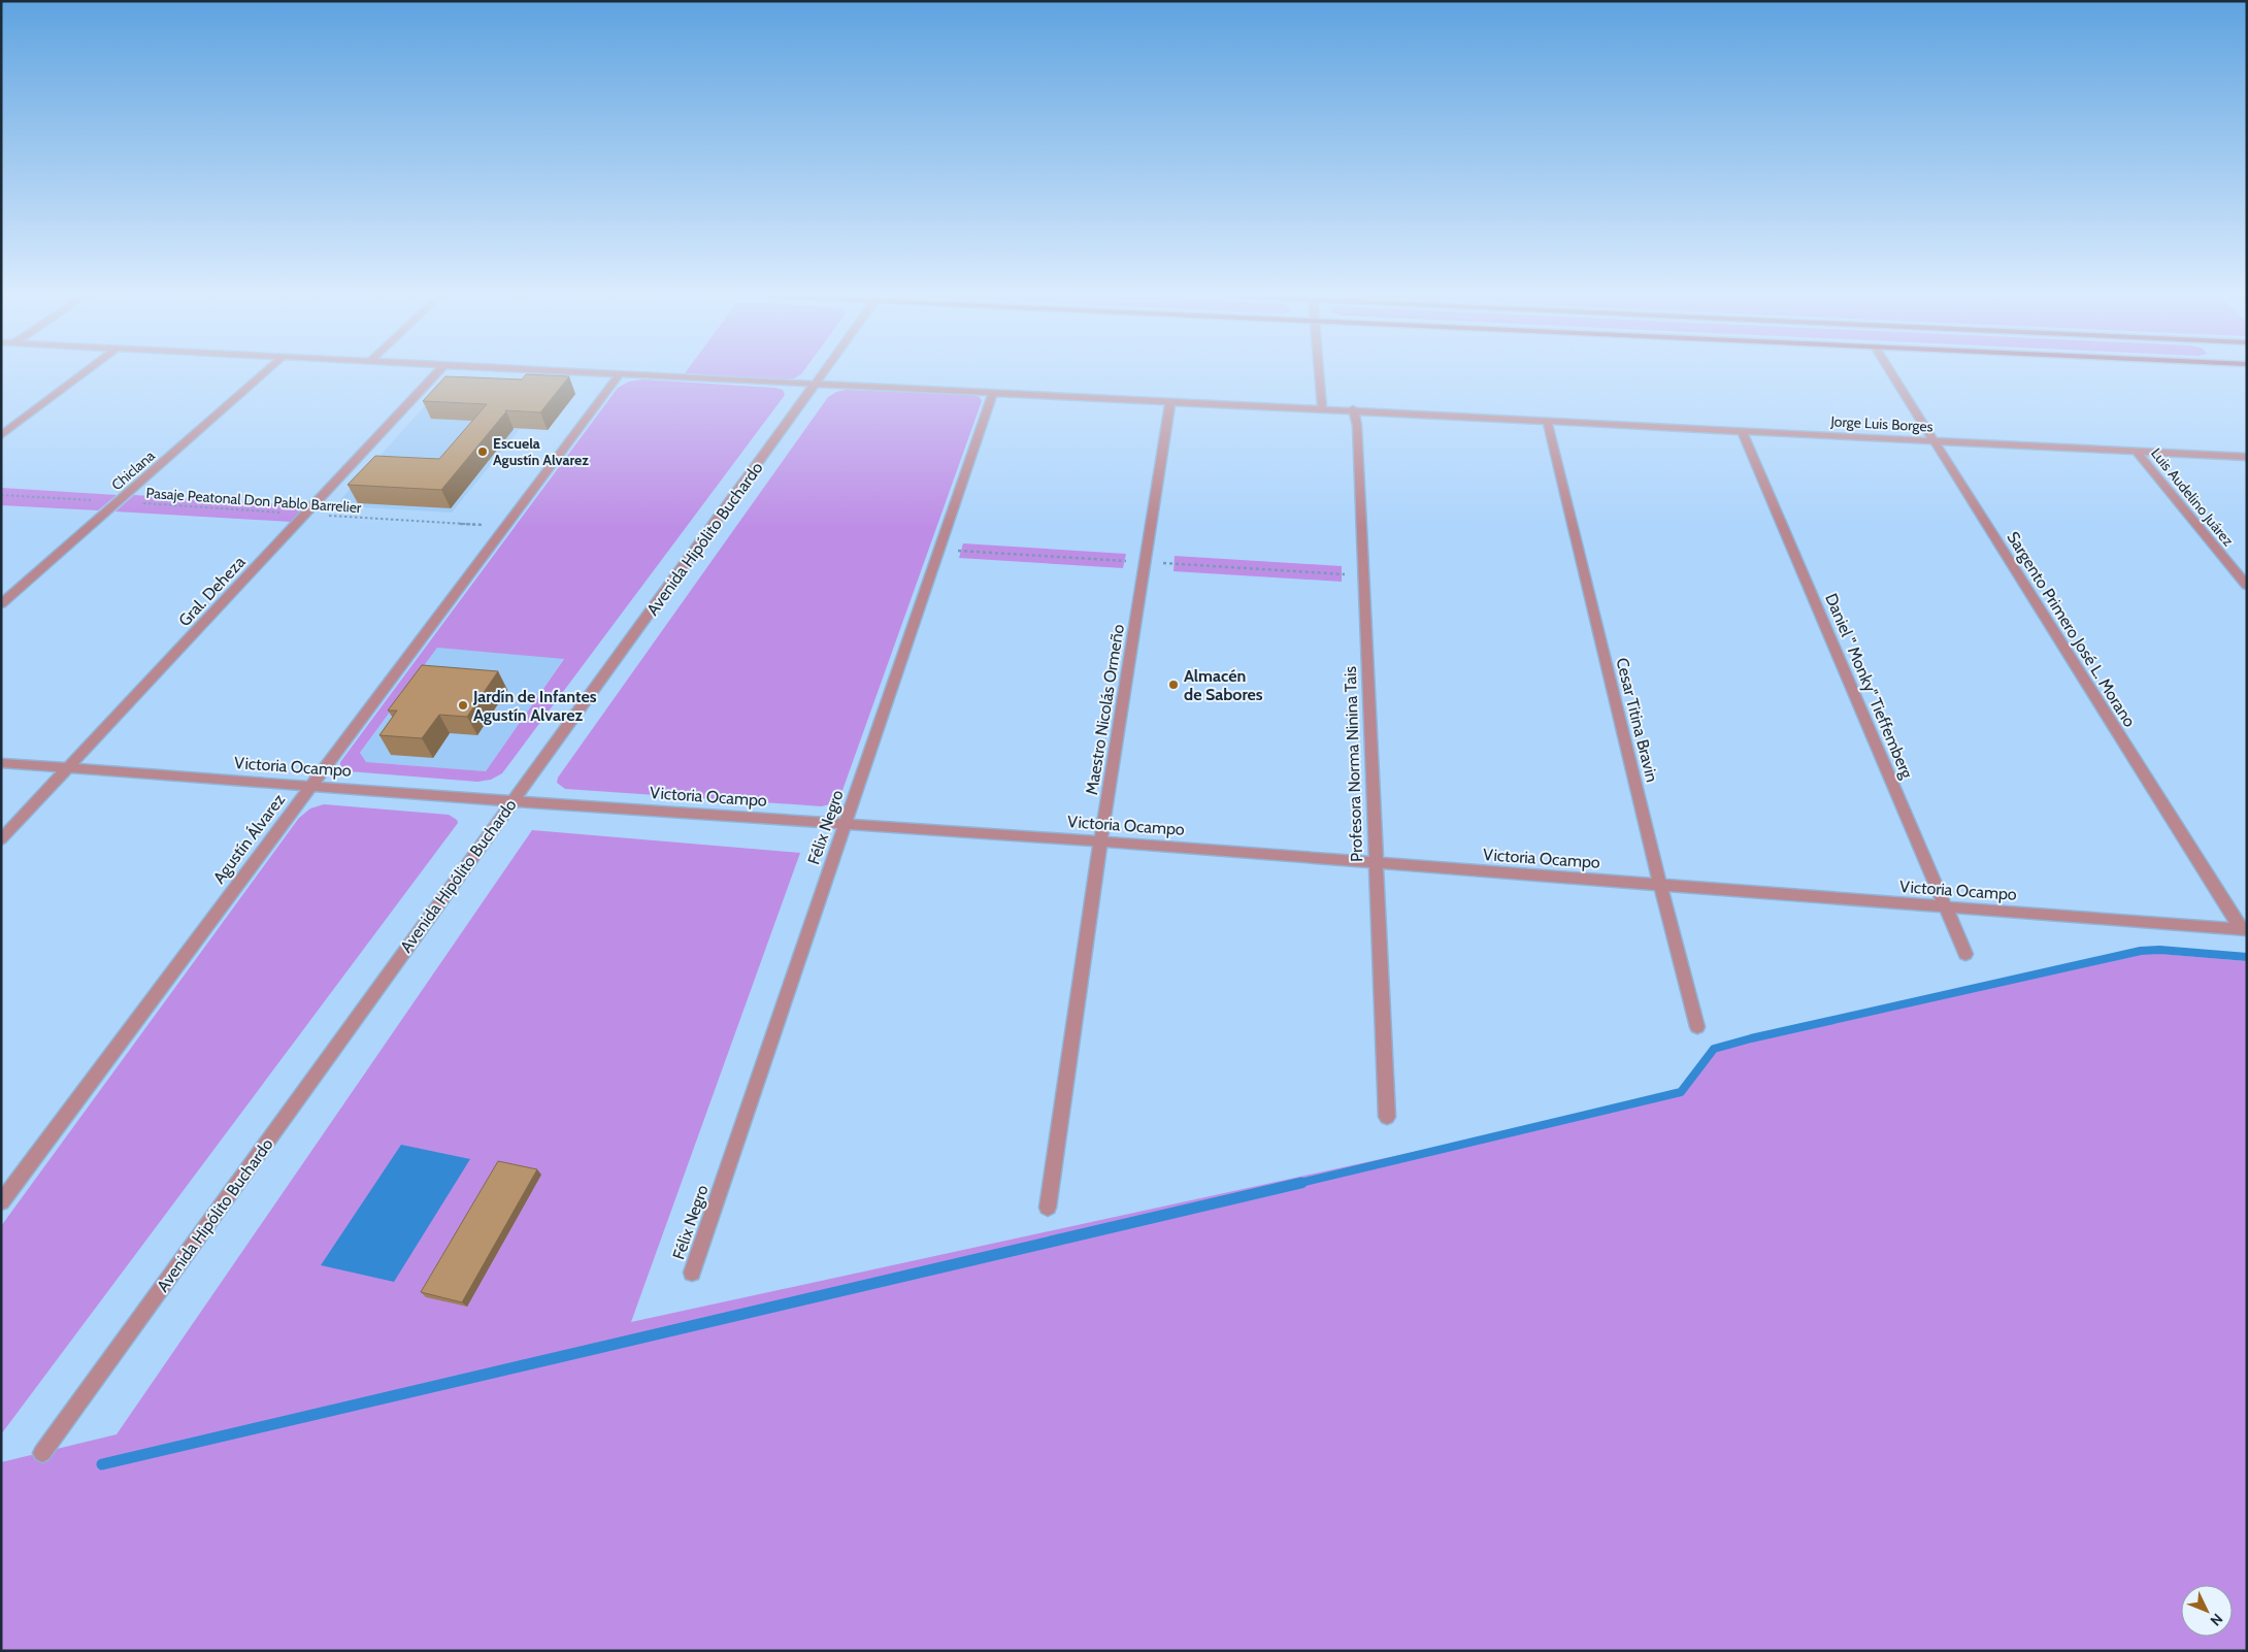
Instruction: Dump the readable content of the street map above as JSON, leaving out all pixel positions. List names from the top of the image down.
{
  "streets": {
    "street": [
      "Jorge Luis Borges",
      "Chiclana",
      "Luis Audelino Juárez",
      "Avenida Hipólito Buchardo",
      "Gral. Deheza",
      "Sargento Primero José L. Morano",
      "Daniel \" Monky\" Tieffemberg",
      "Maestro Nicolás Ormeño",
      "Cesar Titina Bravin",
      "Profesora Norma Ninina Tais",
      "Victoria Ocampo",
      "Félix Negro",
      "Agustín Álvarez"
    ],
    "path": ["Pasaje Peatonal Don Pablo Barrelier"]
  },
  "crossings": [
    ["Jorge Luis Borges", "Luis Audelino Juárez"],
    ["Jorge Luis Borges", "Avenida Hipólito Buchardo"],
    ["Jorge Luis Borges", "Sargento Primero José L. Morano"],
    ["Jorge Luis Borges", "Daniel \" Monky\" Tieffemberg"],
    ["Jorge Luis Borges", "Maestro Nicolás Ormeño"],
    ["Jorge Luis Borges", "Cesar Titina Bravin"],
    ["Jorge Luis Borges", "Profesora Norma Ninina Tais"],
    ["Jorge Luis Borges", "Félix Negro"],
    ["Jorge Luis Borges", "Agustín Álvarez"],
    ["Chiclana", "Pasaje Peatonal Don Pablo Barrelier"],
    ["Pasaje Peatonal Don Pablo Barrelier", "Gral. Deheza"],
    ["Pasaje Peatonal Don Pablo Barrelier", "Agustín Álvarez"],
    ["Avenida Hipólito Buchardo", "Victoria Ocampo"],
    ["Gral. Deheza", "Victoria Ocampo"],
    ["Sargento Primero José L. Morano", "Victoria Ocampo"],
    ["Daniel \" Monky\" Tieffemberg", "Victoria Ocampo"],
    ["Maestro Nicolás Ormeño", "Victoria Ocampo"],
    ["Cesar Titina Bravin", "Victoria Ocampo"],
    ["Profesora Norma Ninina Tais", "Victoria Ocampo"],
    ["Victoria Ocampo", "Félix Negro"],
    ["Victoria Ocampo", "Agustín Álvarez"]
  ],
  "places": ["Escuela Agustín Alvarez", "Almacén de Sabores", "Jardín de Infantes Agustín Alvarez"],
  "north": "bottom right"
}
